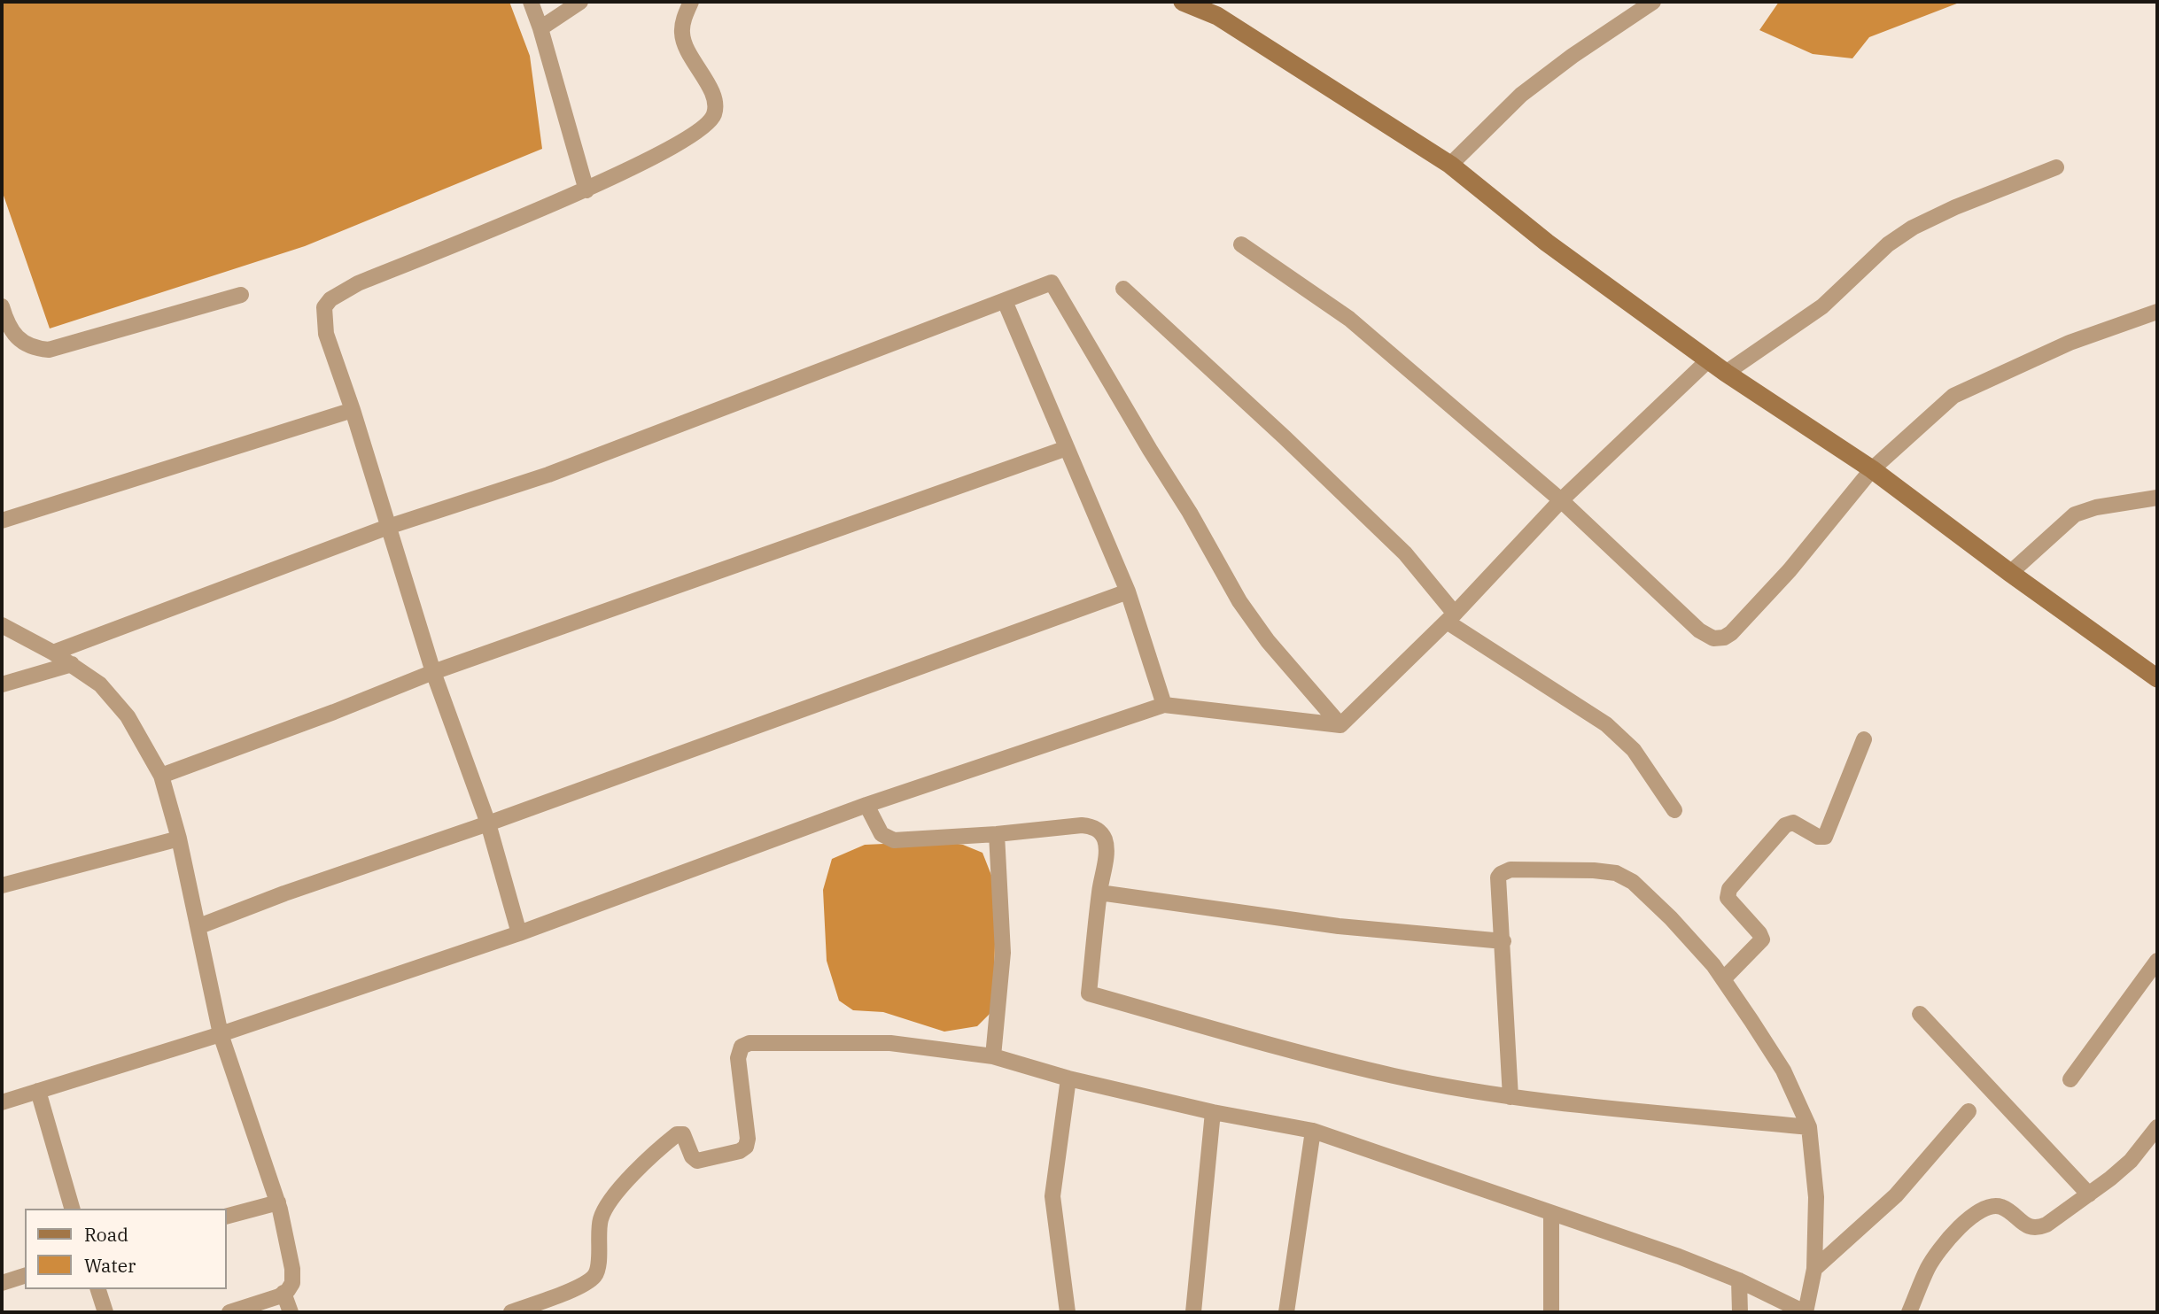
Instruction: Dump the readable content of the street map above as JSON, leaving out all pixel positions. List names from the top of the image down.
{
  "legend": ["Road", "Water"]
}
